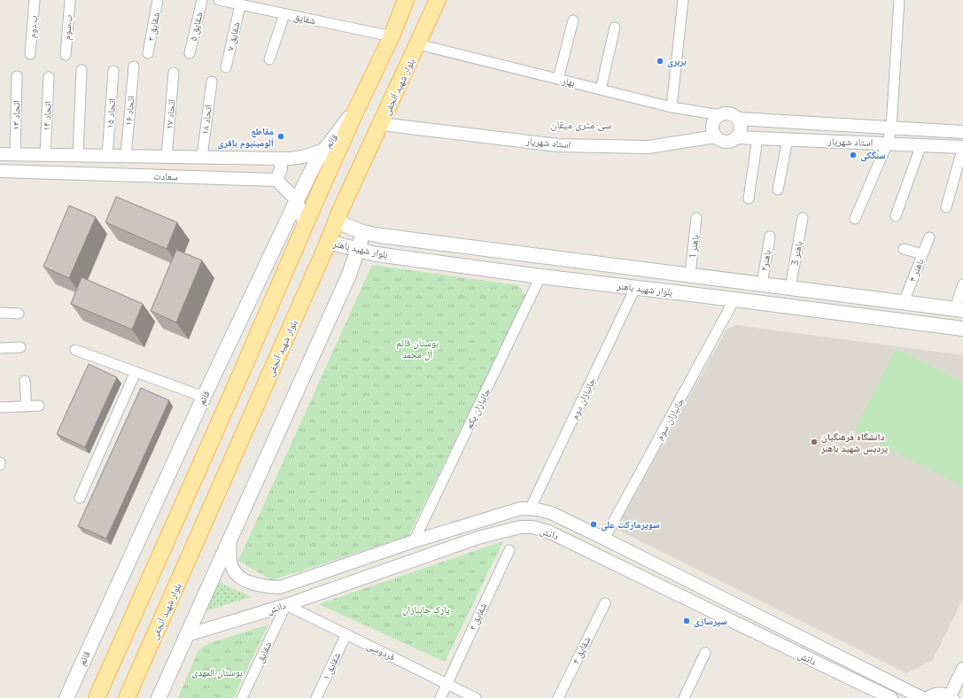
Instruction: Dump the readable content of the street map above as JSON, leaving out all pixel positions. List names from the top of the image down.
{
  "streets": {
    "main road": ["بلوار شهید آنجفی", "قائم", "بلوار شهید باهنر"],
    "street": [
      "شقایق",
      "ب.دوم",
      "شقایق ۳",
      "شقایق ۵",
      "ب.سوم",
      "شقایق ۷",
      "بهار",
      "اتحاد ۱۶",
      "اتحاد ۱۵",
      "اتحاد ۱۷",
      "اتحاد ۱۳",
      "اتحاد ۱۴",
      "اتحاد ۱۸",
      "استاد شهریار",
      "سعادت",
      "باهنر 1",
      "باهنر 3",
      "باهنر۲",
      "باهنر ۴",
      "جانبازان دوم",
      "جانبازان یکم",
      "جانبازان سوم",
      "دانش",
      "شقایق ۲",
      "شقایق ۴",
      "فردوسی",
      "شقایق ۱"
    ]
  },
  "crossings": [
    ["شقایق", "شقایق ۷"],
    ["شقایق", "دانش"],
    ["شقایق", "فردوسی"],
    ["بهار", "بلوار شهید آنجفی"],
    ["بهار", "استاد شهریار"],
    ["بلوار شهید آنجفی", "استاد شهریار"],
    ["بلوار شهید آنجفی", "بلوار شهید باهنر"],
    ["اتحاد ۱۶", "سعادت"],
    ["اتحاد ۱۵", "سعادت"],
    ["اتحاد ۱۷", "سعادت"],
    ["اتحاد ۱۳", "سعادت"],
    ["اتحاد ۱۴", "سعادت"],
    ["اتحاد ۱۸", "سعادت"],
    ["قائم", "سعادت"],
    ["باهنر 1", "بلوار شهید باهنر"],
    ["بلوار شهید باهنر", "باهنر 3"],
    ["بلوار شهید باهنر", "باهنر۲"],
    ["بلوار شهید باهنر", "باهنر ۴"],
    ["بلوار شهید باهنر", "جانبازان دوم"],
    ["بلوار شهید باهنر", "جانبازان یکم"],
    ["بلوار شهید باهنر", "جانبازان سوم"],
    ["جانبازان دوم", "دانش"],
    ["جانبازان یکم", "دانش"],
    ["جانبازان سوم", "دانش"],
    ["دانش", "فردوسی"],
    ["شقایق ۲", "فردوسی"],
    ["فردوسی", "شقایق ۱"]
  ],
  "districts": ["سی متری میقان"],
  "parks": ["بوستان قائم آل محمد", "پارک جانبازان", "بوستان المهدی"],
  "places": [
    "بربری",
    "مقاطع آلومینیوم باقری",
    "سنگکی",
    "دانشگاه فرهنگیان پردیس شهید باهنر",
    "سوپرمارکت علی",
    "سپرسازی"
  ]
}
